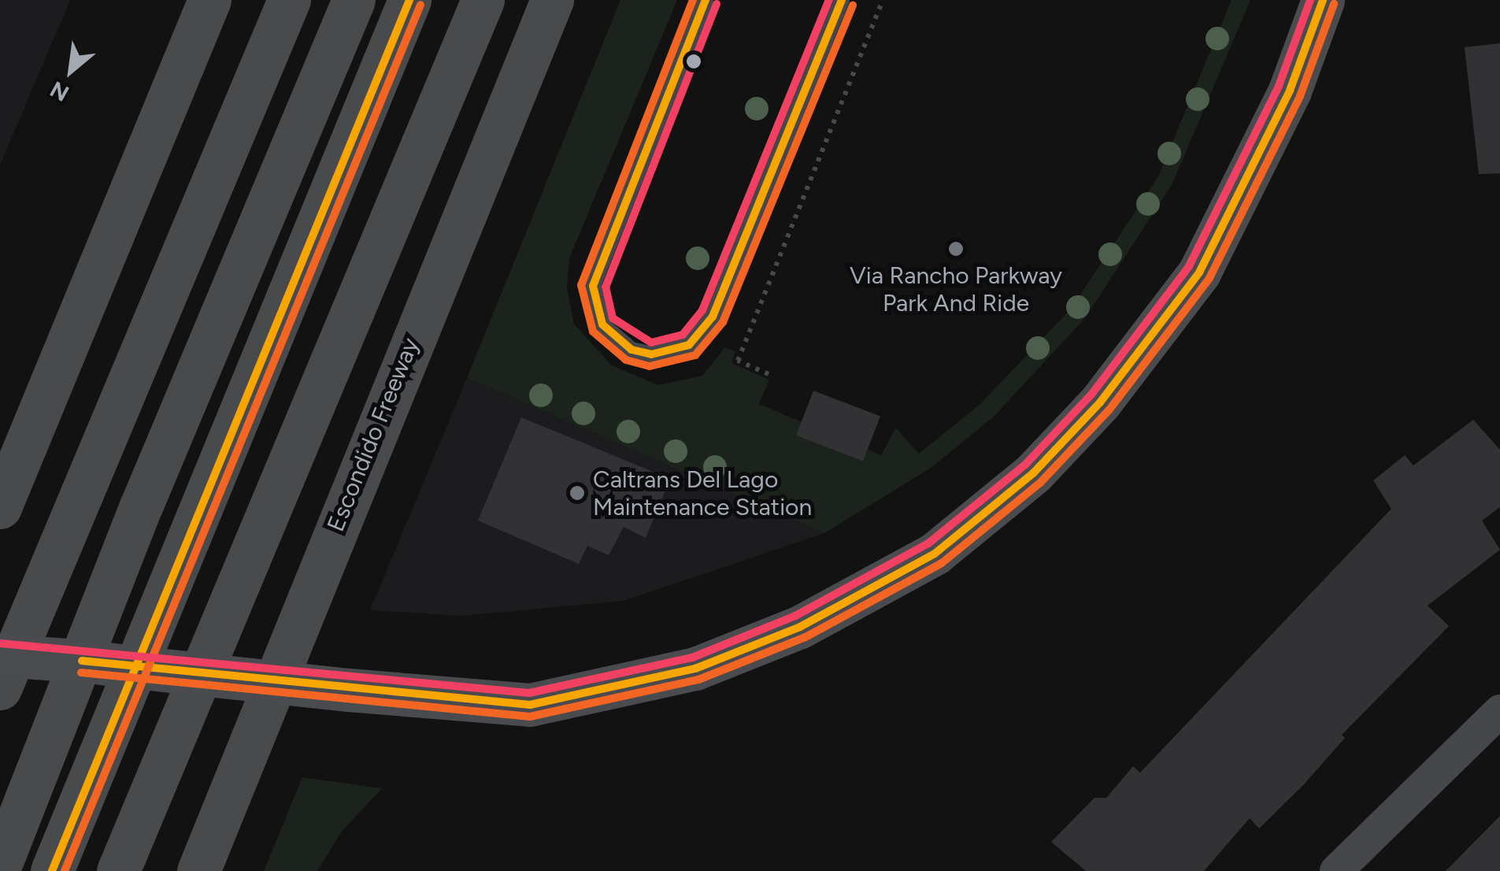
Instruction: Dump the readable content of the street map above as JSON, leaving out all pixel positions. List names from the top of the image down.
{
  "streets": {
    "highway": ["Escondido Freeway"]
  },
  "places": ["Via Rancho Parkway Park And Ride", "Caltrans Del Lago Maintenance Station"],
  "north": "bottom left"
}
